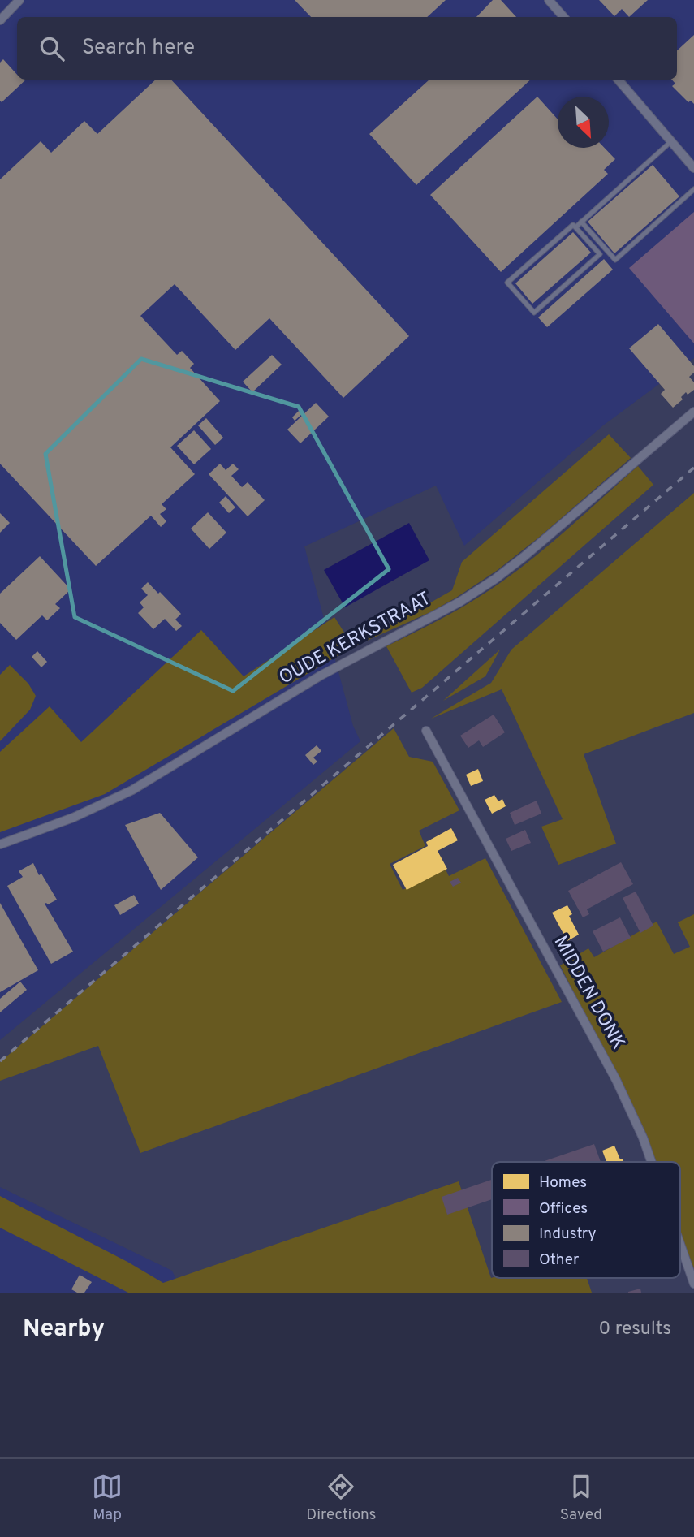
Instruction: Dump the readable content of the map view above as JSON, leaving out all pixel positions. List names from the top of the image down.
{
  "streets": {
    "street": ["OUDE KERKSTRAAT", "MIDDEN DONK"]
  },
  "legend": [
    "Homes",
    "Offices",
    "Industry",
    "Other"
  ],
  "north": "bottom right",
  "page": {
    "search": "Search here",
    "heading": ["Nearby", "0 results"],
    "nav": ["Map", "Directions", "Saved"]
  }
}
